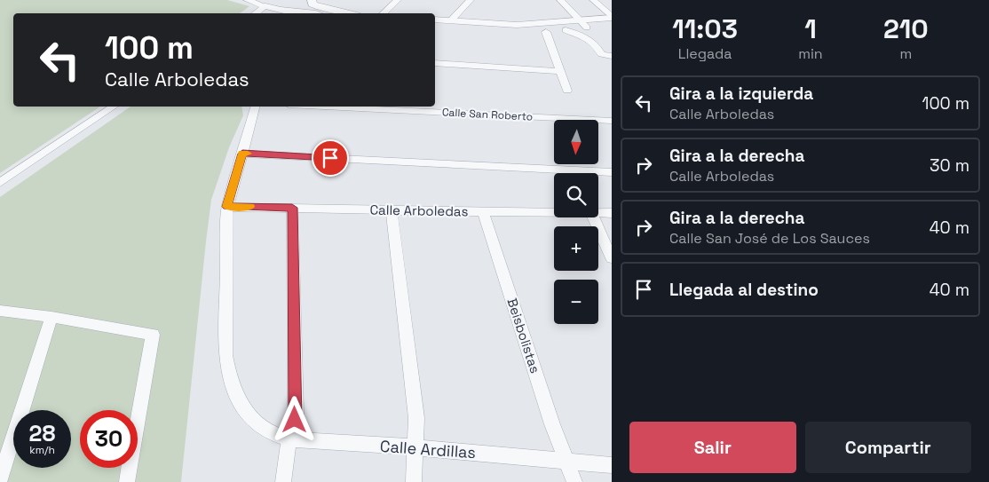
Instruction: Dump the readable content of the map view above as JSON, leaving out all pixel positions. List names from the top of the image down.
{
  "streets": {
    "street": [
      "Calle San Roberto",
      "Calle Arboledas",
      "Beisbolistas",
      "Calle Ardillas"
    ]
  },
  "crossings": [
    ["Calle Arboledas", "Beisbolistas"],
    ["Calle Arboledas", "Calle Ardillas"],
    ["Beisbolistas", "Calle Ardillas"]
  ],
  "north": "bottom",
  "page": {
    "eta": [
      "11:03",
      "Llegada",
      "1",
      "min",
      "210",
      "m"
    ],
    "turn": ["100 m", "Calle Arboledas"],
    "list": [
      {
        "name": "Gira a la izquierda",
        "note": "Calle Arboledas",
        "value": "100 m"
      },
      {
        "name": "Gira a la derecha",
        "note": "Calle Arboledas",
        "value": "30 m"
      },
      {
        "name": "Gira a la derecha",
        "note": "Calle San José de Los Sauces",
        "value": "40 m"
      },
      {
        "name": "Llegada al destino",
        "value": "40 m"
      }
    ],
    "map_buttons": ["+", "−"],
    "speed": "28 km/h",
    "limit": "30",
    "buttons": ["Salir", "Compartir"]
  }
}
